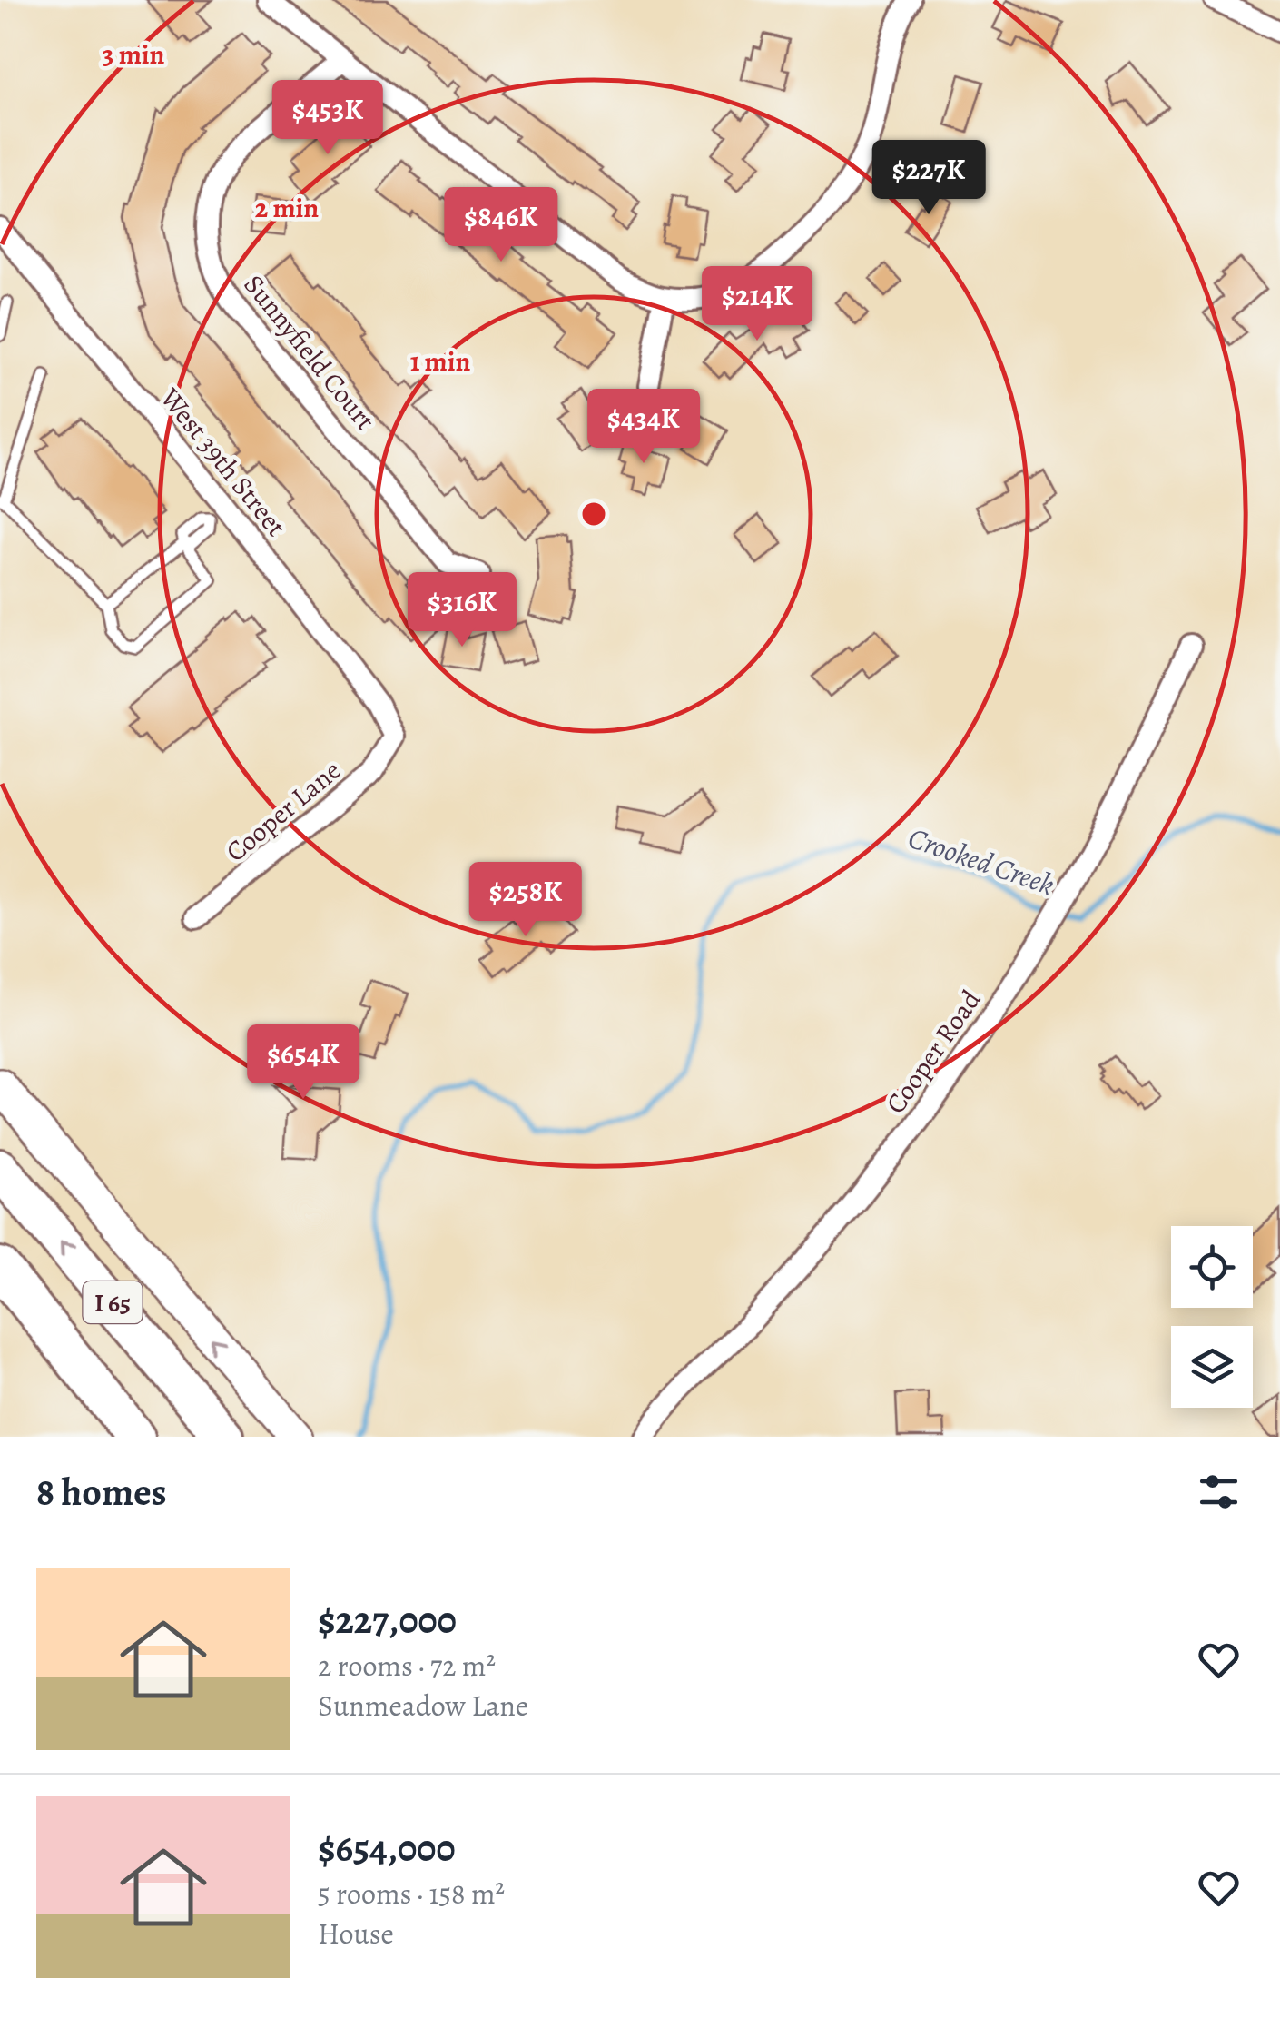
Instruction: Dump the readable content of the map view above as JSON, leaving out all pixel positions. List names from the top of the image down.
{
  "streets": {
    "highway": ["I 65"],
    "street": [
      "Sunnyfield Court",
      "West 39th Street",
      "Cooper Lane",
      "Cooper Road"
    ]
  },
  "crossings": [
    ["West 39th Street", "Cooper Lane"]
  ],
  "water": ["Crooked Creek"],
  "page": {
    "price": [
      "$453K",
      "$227K",
      "$846K",
      "$214K",
      "$434K",
      "$316K",
      "$258K",
      "$654K"
    ],
    "heading": "8 homes",
    "list": [
      {
        "name": "$227,000",
        "note": "2 rooms · 72 m² · Sunmeadow Lane"
      },
      {
        "name": "$654,000",
        "note": "5 rooms · 158 m² · House"
      }
    ]
  },
  "rings": ["3 min", "2 min", "1 min"]
}
